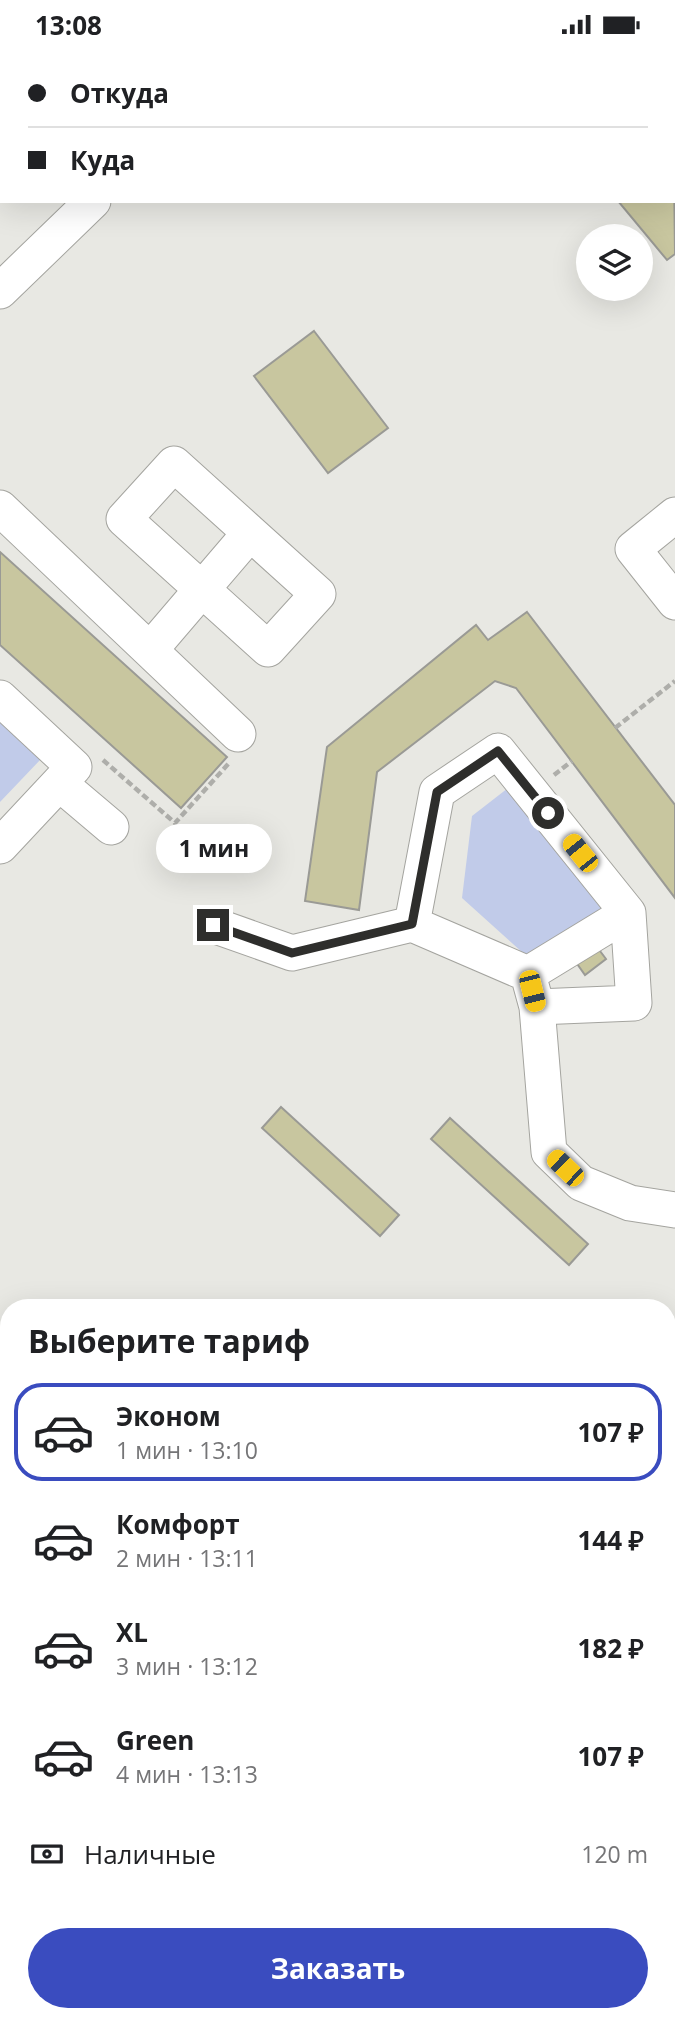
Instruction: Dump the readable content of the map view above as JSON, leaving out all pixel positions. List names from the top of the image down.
{
  "page": {
    "status": "13:08",
    "banner": ["Откуда", "Куда"],
    "bubble": "1 мин",
    "heading": "Выберите тариф",
    "list": [
      {
        "name": "Эконом",
        "note": "1 мин · 13:10",
        "value": "107 ₽"
      },
      {
        "name": "Комфорт",
        "note": "2 мин · 13:11",
        "value": "144 ₽"
      },
      {
        "name": "XL",
        "note": "3 мин · 13:12",
        "value": "182 ₽"
      },
      {
        "name": "Green",
        "note": "4 мин · 13:13",
        "value": "107 ₽"
      }
    ],
    "pay": ["Наличные", "120 m"],
    "buttons": "Заказать"
  }
}
